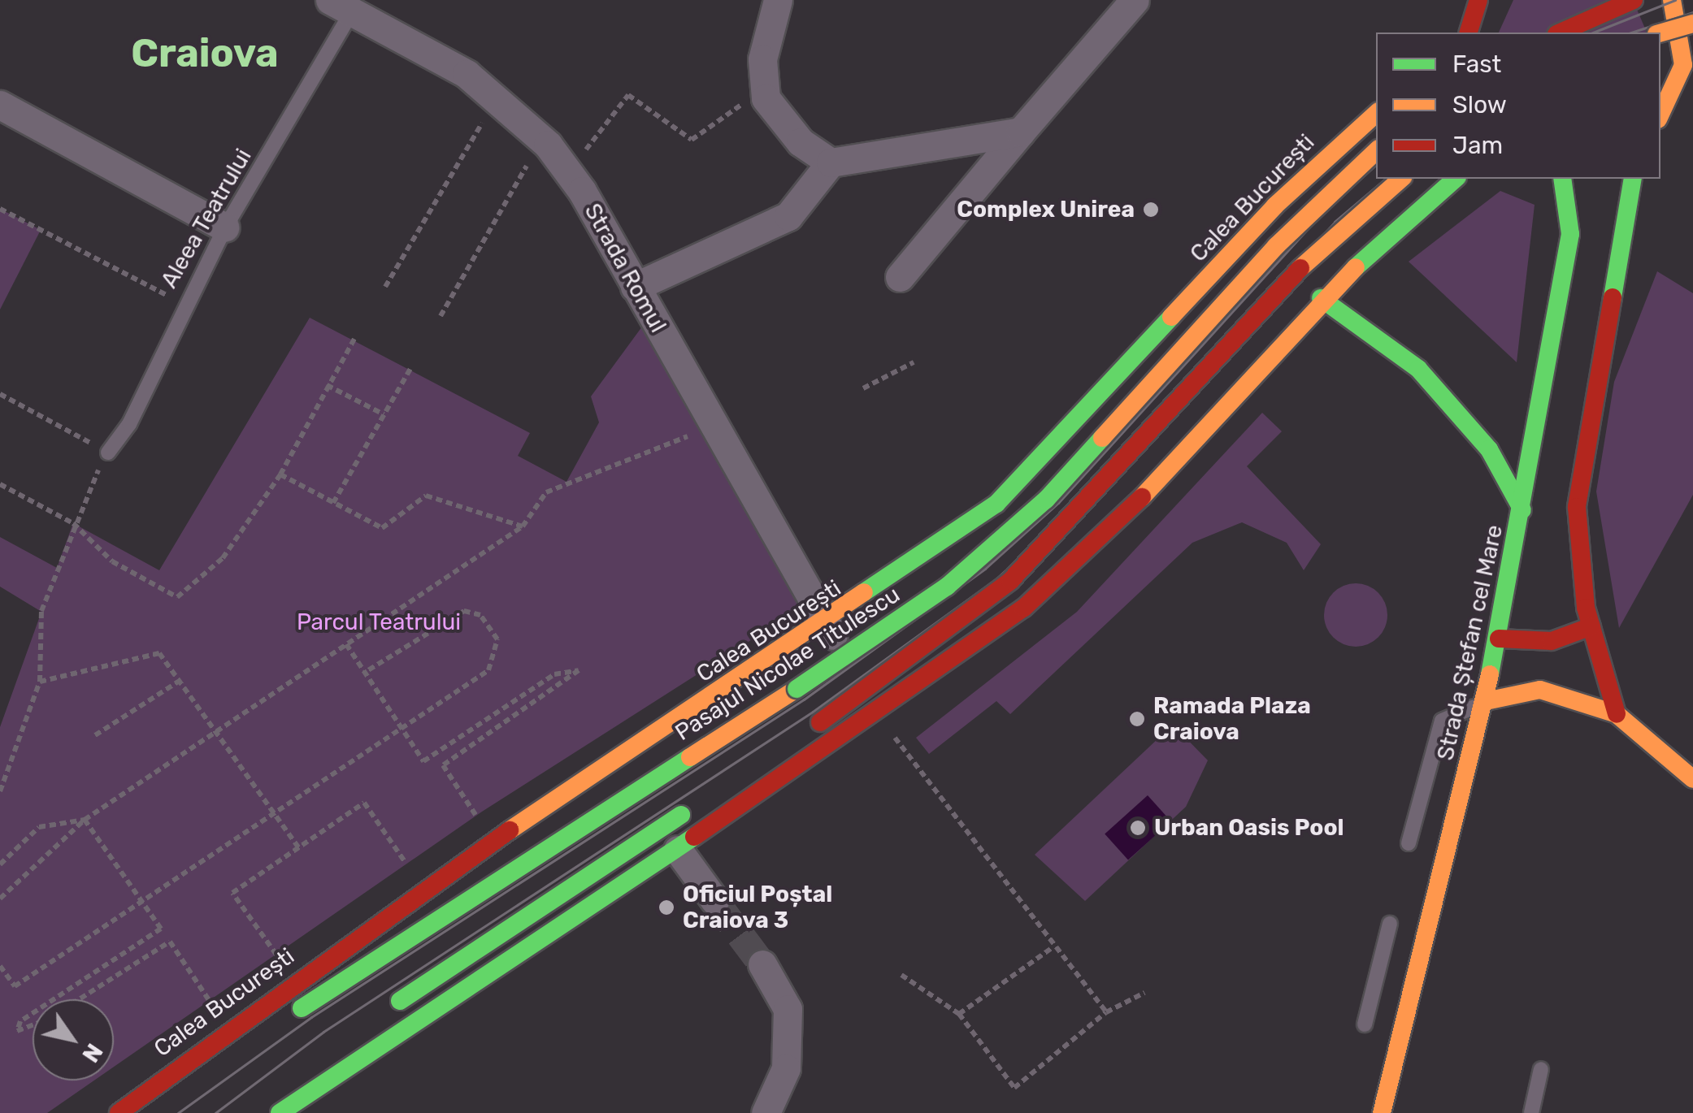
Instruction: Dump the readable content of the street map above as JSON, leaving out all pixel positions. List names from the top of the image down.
{
  "streets": {
    "main road": ["Calea București", "Strada Ștefan cel Mare", "Pasajul Nicolae Titulescu"],
    "street": ["Strada Romul"],
    "lane": ["Aleea Teatrului"]
  },
  "crossings": [
    ["Calea București", "Strada Romul"],
    ["Aleea Teatrului", "Strada Romul"]
  ],
  "districts": ["Craiova"],
  "parks": ["Parcul Teatrului"],
  "places": [
    "Complex Unirea",
    "Ramada Plaza Craiova",
    "Urban Oasis Pool",
    "Oficiul Poștal Craiova 3"
  ],
  "legend": ["Fast", "Slow", "Jam"],
  "north": "bottom right"
}
